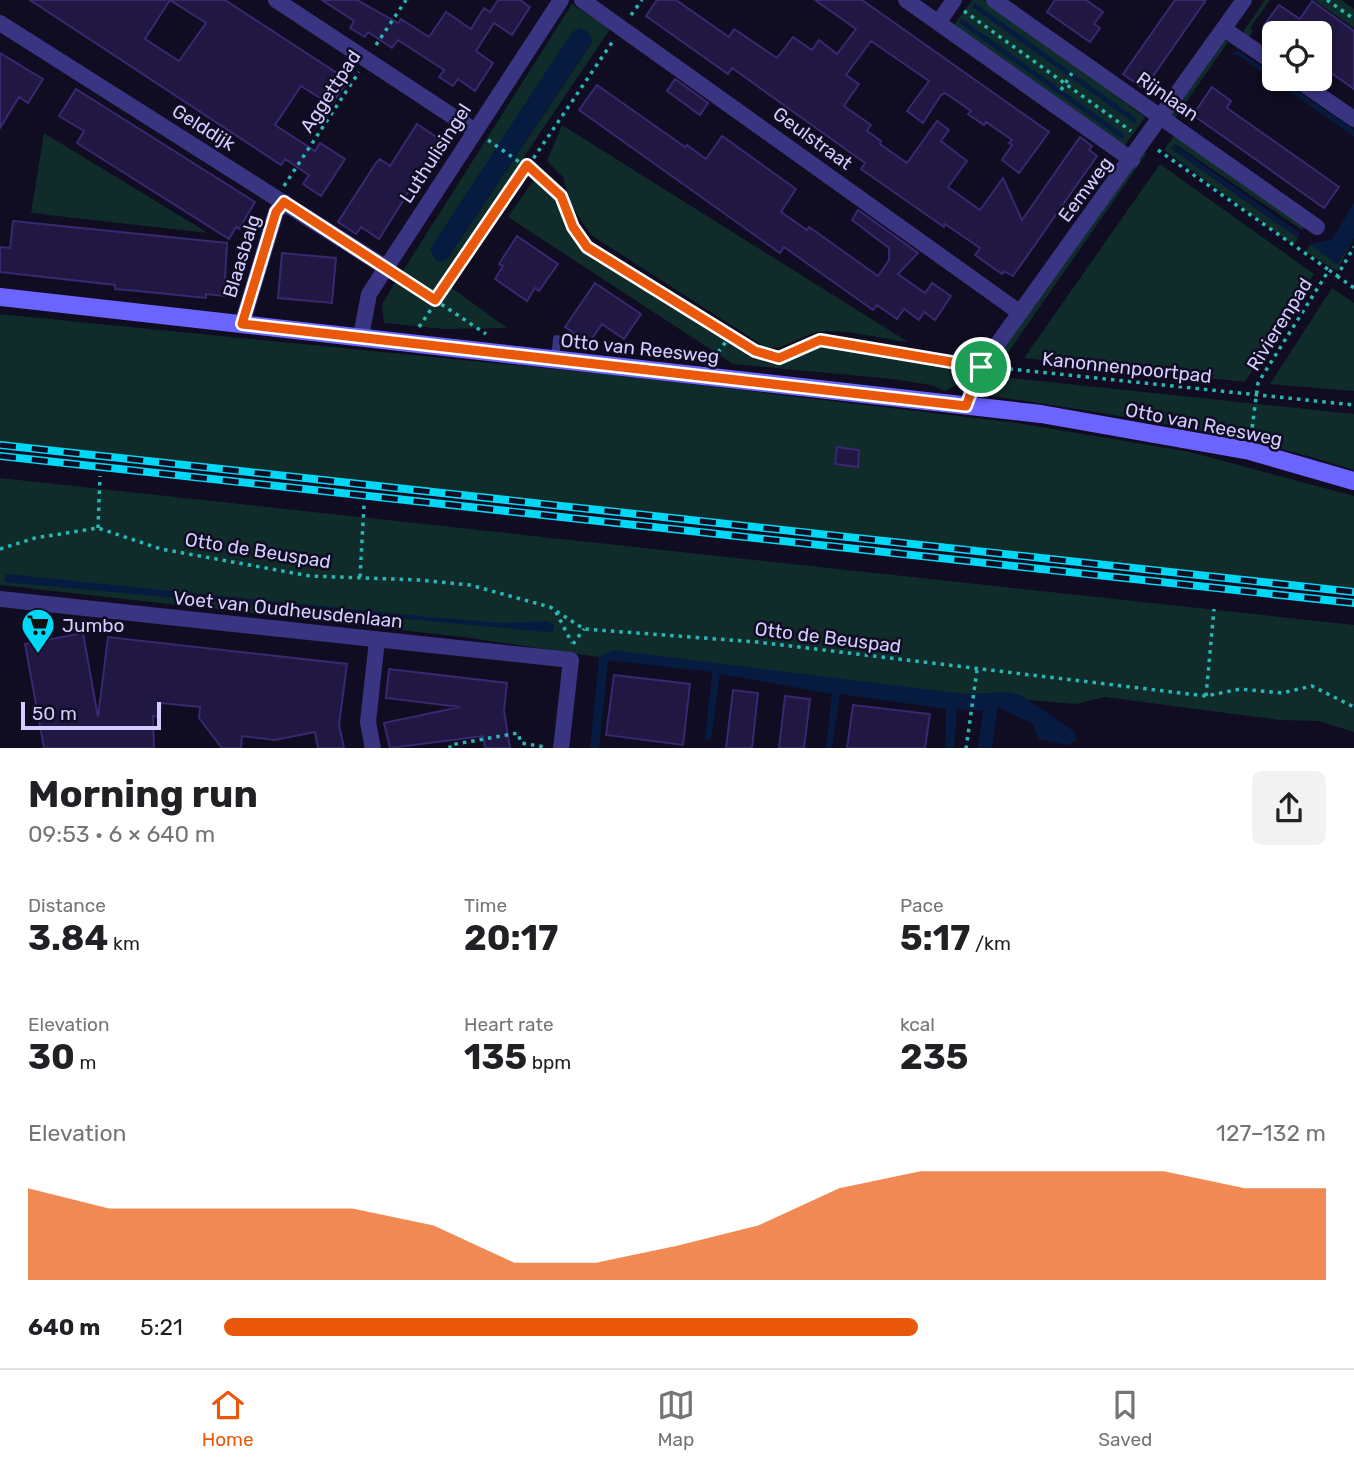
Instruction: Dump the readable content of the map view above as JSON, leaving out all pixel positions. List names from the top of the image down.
{
  "streets": {
    "street": [
      "Rijnlaan",
      "Gelddijk",
      "Geulstraat",
      "Luthulisingel",
      "Eemweg",
      "Blaasbalg",
      "Otto van Reesweg",
      "Voet van Oudheusdenlaan"
    ],
    "path": [
      "Aggettpad",
      "Rivierenpad",
      "Kanonnenpoortpad",
      "Otto de Beuspad"
    ]
  },
  "crossings": [
    ["Aggettpad", "Gelddijk"],
    ["Aggettpad", "Blaasbalg"],
    ["Rijnlaan", "Eemweg"],
    ["Gelddijk", "Luthulisingel"],
    ["Gelddijk", "Blaasbalg"],
    ["Geulstraat", "Eemweg"],
    ["Luthulisingel", "Otto van Reesweg"],
    ["Luthulisingel", "Kanonnenpoortpad"],
    ["Eemweg", "Otto van Reesweg"],
    ["Eemweg", "Kanonnenpoortpad"],
    ["Blaasbalg", "Otto van Reesweg"],
    ["Rivierenpad", "Otto van Reesweg"],
    ["Rivierenpad", "Kanonnenpoortpad"]
  ],
  "places": {
    "supermarket": ["Jumbo"]
  },
  "scale_bar": "50 m",
  "page": {
    "scale": "50 m",
    "heading": ["Morning run", "09:53 · 6 × 640 m"],
    "stats": [
      ["Distance", "3.84 km"],
      ["Time", "20:17"],
      ["Pace", "5:17 /km"],
      ["Elevation", "30 m"],
      ["Heart rate", "135 bpm"],
      ["kcal", "235"]
    ],
    "chart": ["Elevation", "127–132 m"],
    "list": [
      {
        "name": "640 m",
        "note": "5:21"
      }
    ],
    "tabs": ["Home", "Map", "Saved"]
  }
}
